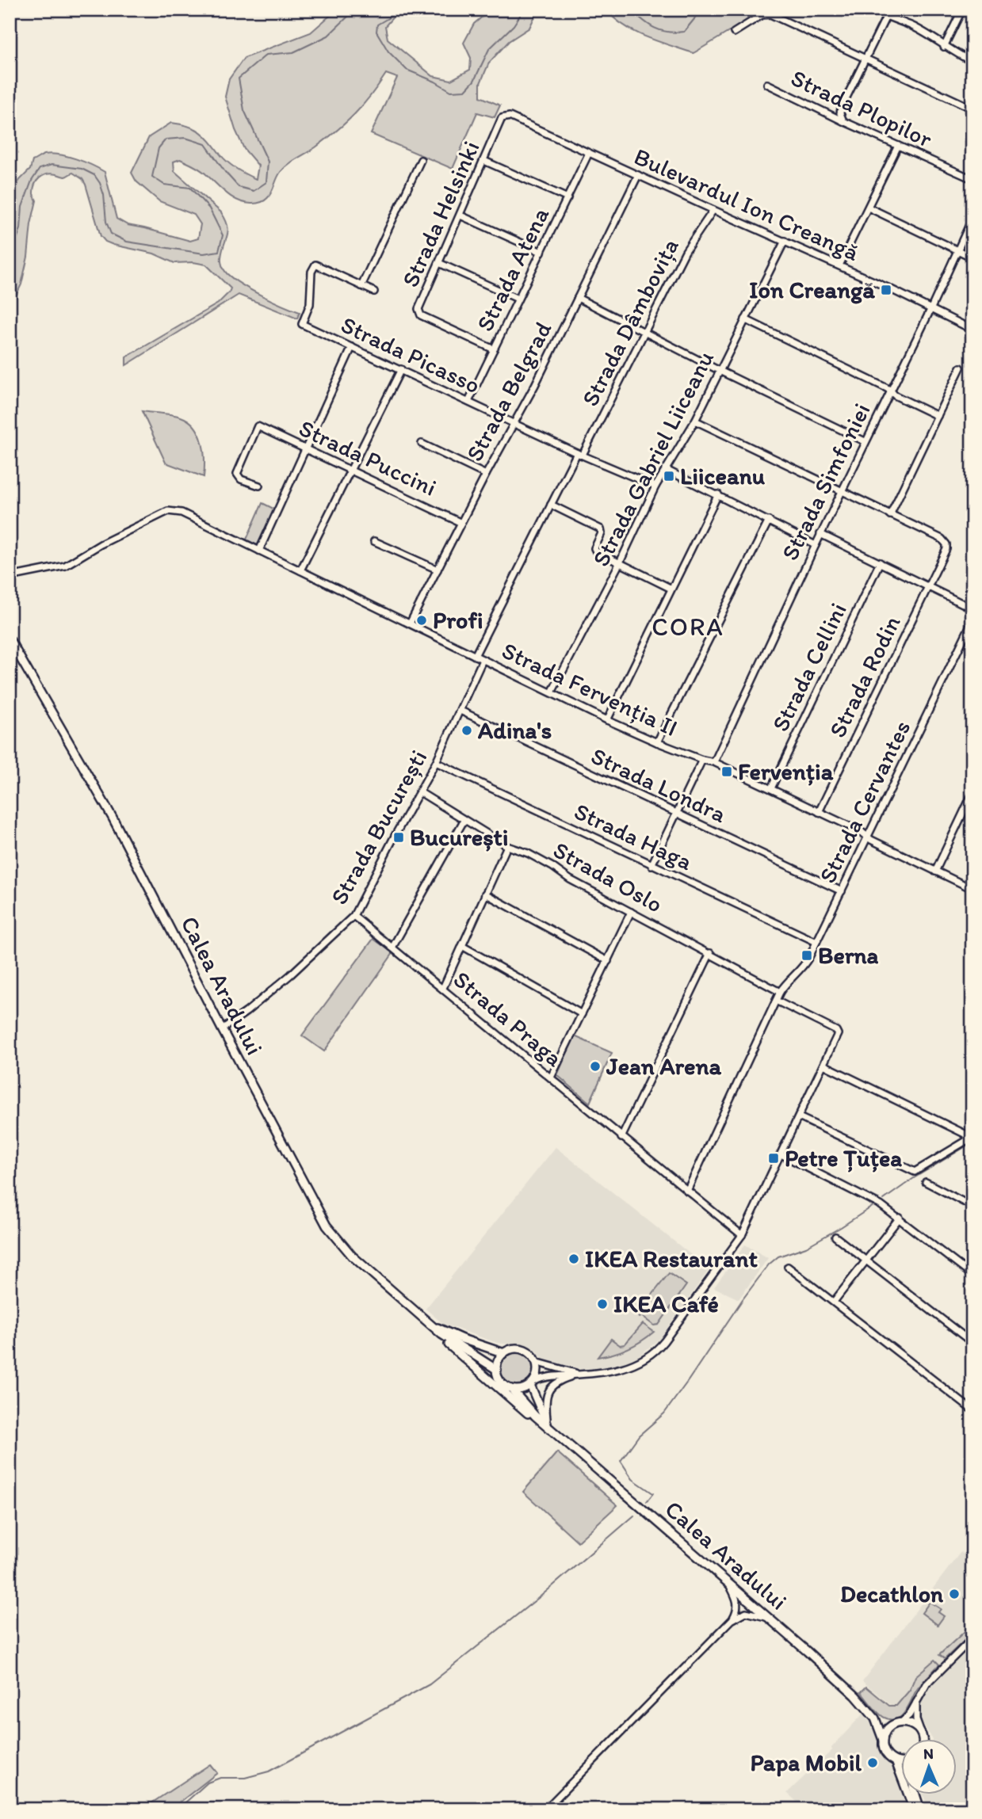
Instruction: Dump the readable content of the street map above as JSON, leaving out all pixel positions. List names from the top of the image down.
{
  "streets": {
    "main road": ["Calea Aradului"],
    "street": [
      "Strada Plopilor",
      "Bulevardul Ion Creangă",
      "Strada Helsinki",
      "Strada Atena",
      "Strada Dâmbovița",
      "Strada Picasso",
      "Strada Belgrad",
      "Strada Puccini",
      "Strada Gabriel Liiceanu",
      "Strada Simfoniei",
      "Strada Cellini",
      "Strada Rodin",
      "Strada Fervenția II",
      "Strada Londra",
      "Strada Cervantes",
      "Strada București",
      "Strada Haga",
      "Strada Oslo",
      "Strada Praga"
    ]
  },
  "crossings": [
    ["Bulevardul Ion Creangă", "Strada Helsinki"],
    ["Bulevardul Ion Creangă", "Strada Atena"],
    ["Bulevardul Ion Creangă", "Strada Dâmbovița"],
    ["Bulevardul Ion Creangă", "Strada Belgrad"],
    ["Bulevardul Ion Creangă", "Strada Gabriel Liiceanu"],
    ["Bulevardul Ion Creangă", "Strada Simfoniei"],
    ["Strada Helsinki", "Strada Atena"],
    ["Strada Atena", "Strada Picasso"],
    ["Strada Dâmbovița", "Strada Picasso"],
    ["Strada Picasso", "Strada Belgrad"],
    ["Strada Picasso", "Strada Gabriel Liiceanu"],
    ["Strada Belgrad", "Strada Puccini"],
    ["Strada Belgrad", "Strada Fervenția II"],
    ["Strada Gabriel Liiceanu", "Strada Fervenția II"],
    ["Strada Simfoniei", "Strada Fervenția II"],
    ["Strada Cellini", "Strada Fervenția II"],
    ["Strada Rodin", "Strada Fervenția II"],
    ["Strada Fervenția II", "Strada Cervantes"],
    ["Strada Fervenția II", "Strada București"],
    ["Strada Londra", "Strada Cervantes"],
    ["Strada Londra", "Strada București"],
    ["Strada Cervantes", "Strada Haga"],
    ["Strada Cervantes", "Strada Oslo"],
    ["Strada București", "Strada Haga"],
    ["Strada București", "Strada Oslo"],
    ["Strada București", "Calea Aradului"],
    ["Strada București", "Strada Praga"]
  ],
  "districts": ["CORA"],
  "places": {
    "transit": [
      "Ion Creangă",
      "Liiceanu",
      "Fervenția",
      "București",
      "Berna",
      "Petre Țuțea"
    ],
    "other": [
      "Profi",
      "Adina's",
      "Jean Arena",
      "IKEA Restaurant",
      "IKEA Café",
      "Decathlon",
      "Papa Mobil"
    ]
  },
  "north": "top"
}
